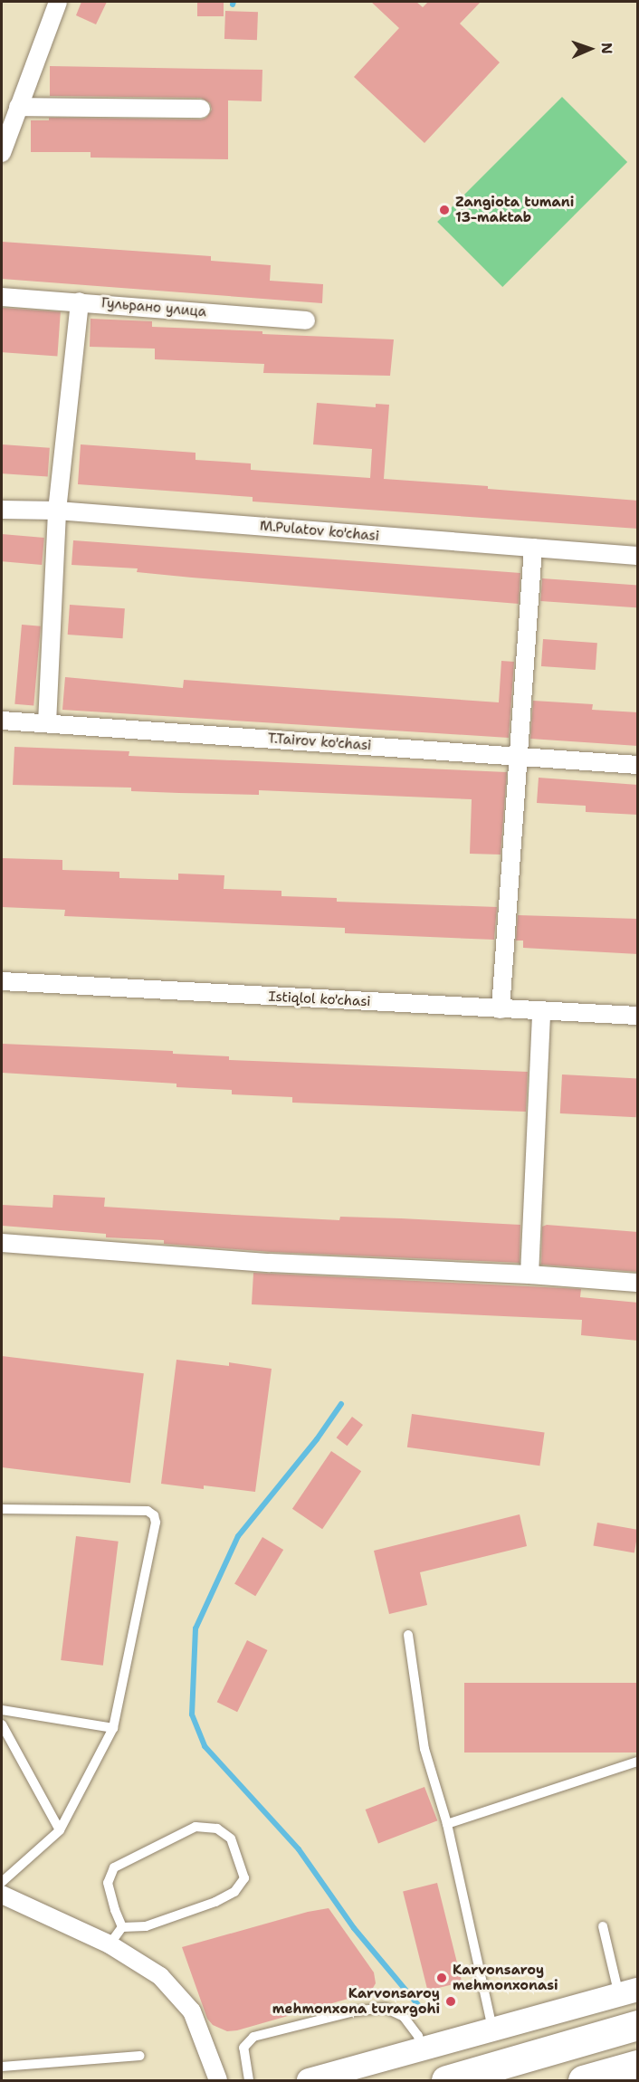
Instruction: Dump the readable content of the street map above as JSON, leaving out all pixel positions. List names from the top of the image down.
{
  "streets": {
    "street": [
      "Гульрано улица",
      "M.Pulatov ko'chasi",
      "T.Tairov ko'chasi",
      "Istiqlol ko'chasi"
    ]
  },
  "places": ["Zangiota tumani 13-maktab", "Karvonsaroy mehmonxonasi", "Karvonsaroy mehmonxona turargohi"],
  "north": "right"
}
